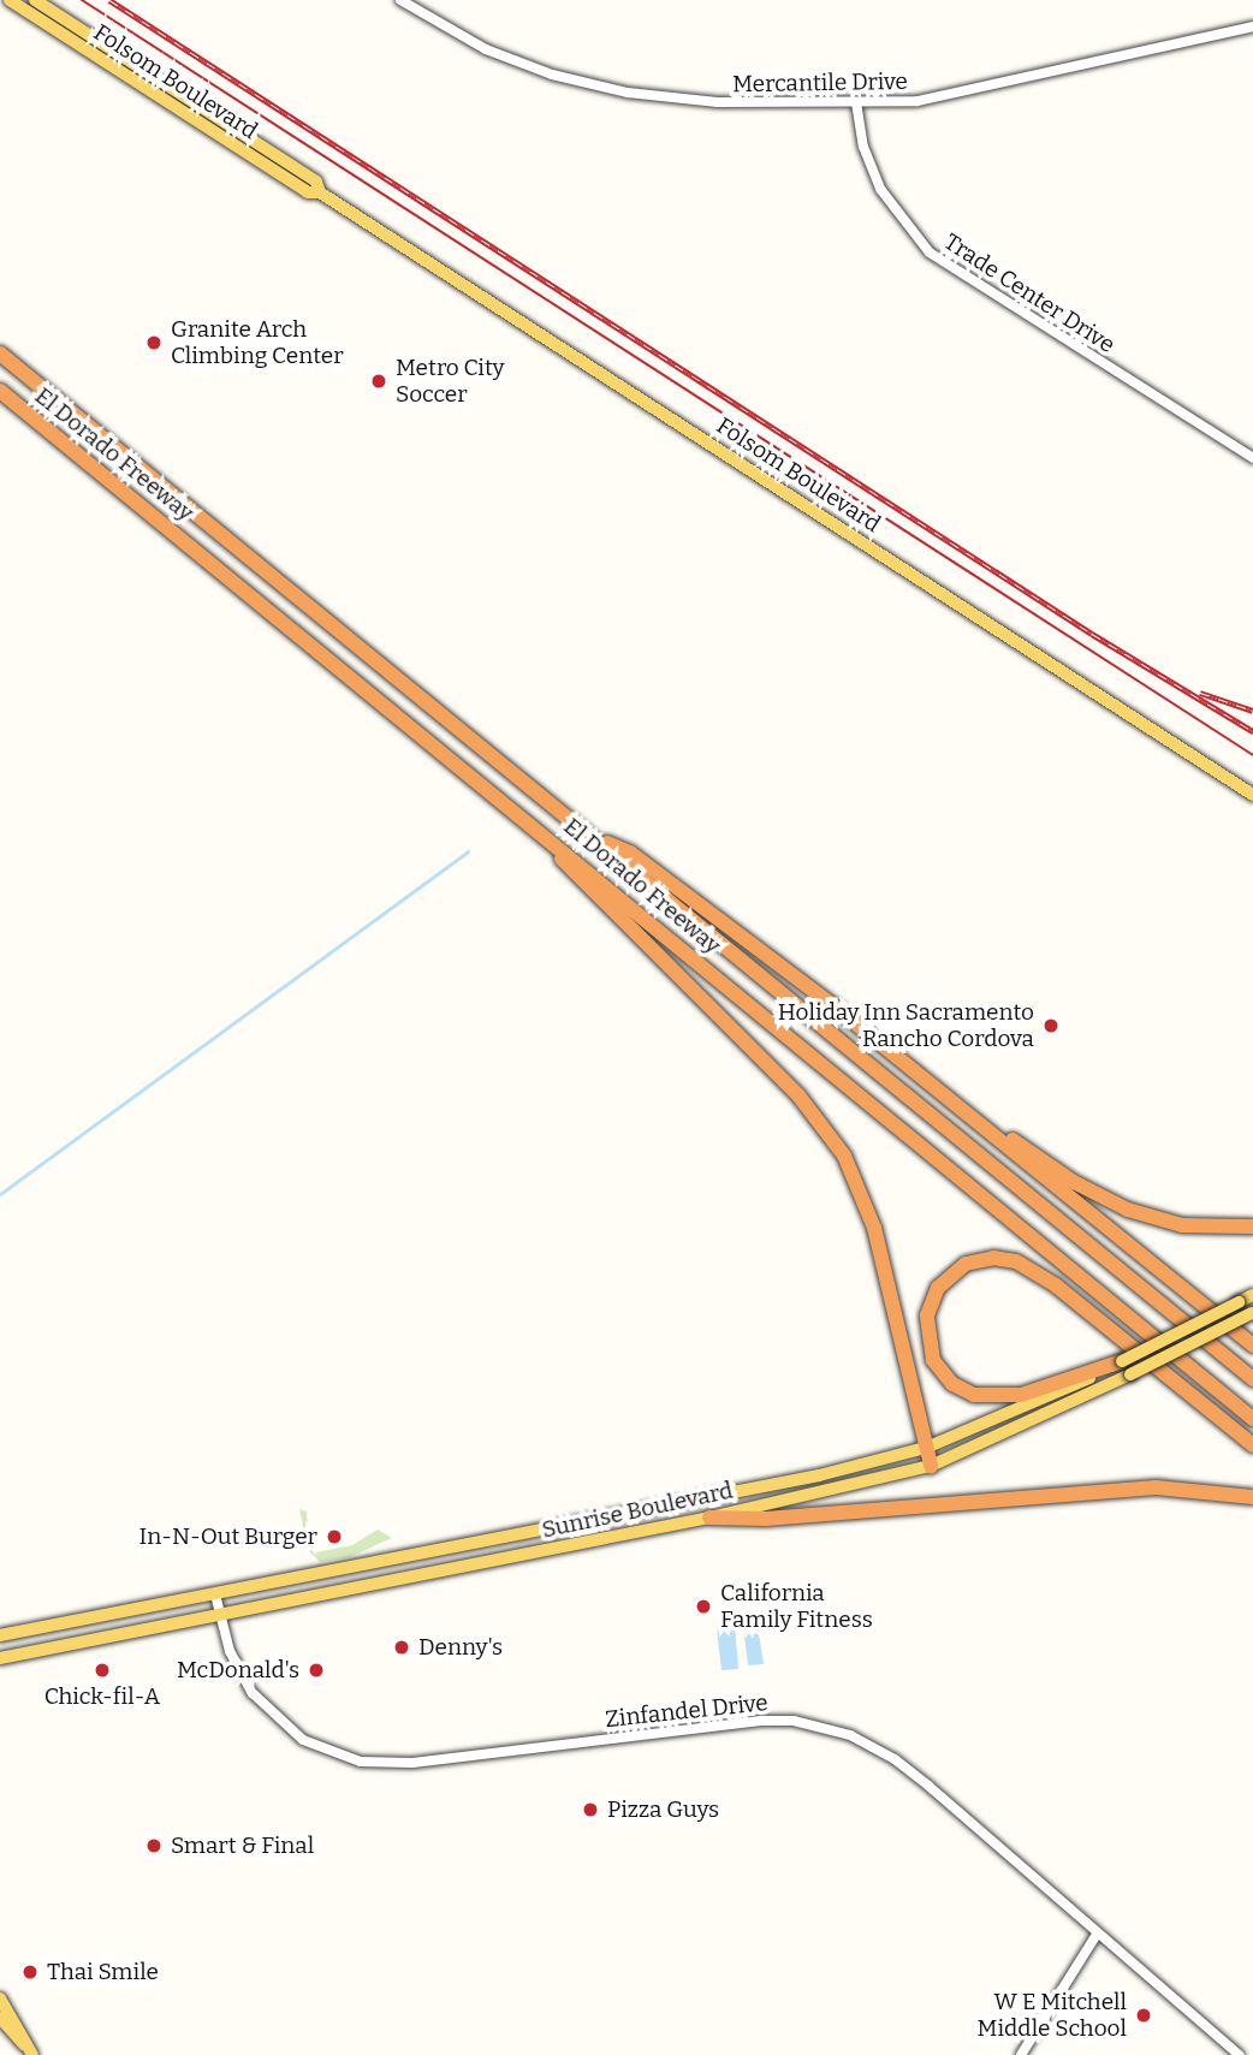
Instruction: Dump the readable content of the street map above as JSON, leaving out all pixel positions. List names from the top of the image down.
{
  "streets": {
    "highway": ["El Dorado Freeway"],
    "main road": ["Folsom Boulevard", "Sunrise Boulevard"],
    "street": ["Mercantile Drive", "Trade Center Drive", "Zinfandel Drive"]
  },
  "crossings": [
    ["Mercantile Drive", "Trade Center Drive"],
    ["Sunrise Boulevard", "Zinfandel Drive"]
  ],
  "places": [
    "Granite Arch Climbing Center",
    "Metro City Soccer",
    "Holiday Inn Sacramento Rancho Cordova",
    "In-N-Out Burger",
    "California Family Fitness",
    "Denny's",
    "Chick-fil-A",
    "McDonald's",
    "Pizza Guys",
    "Smart & Final",
    "Thai Smile",
    "W E Mitchell Middle School"
  ]
}
